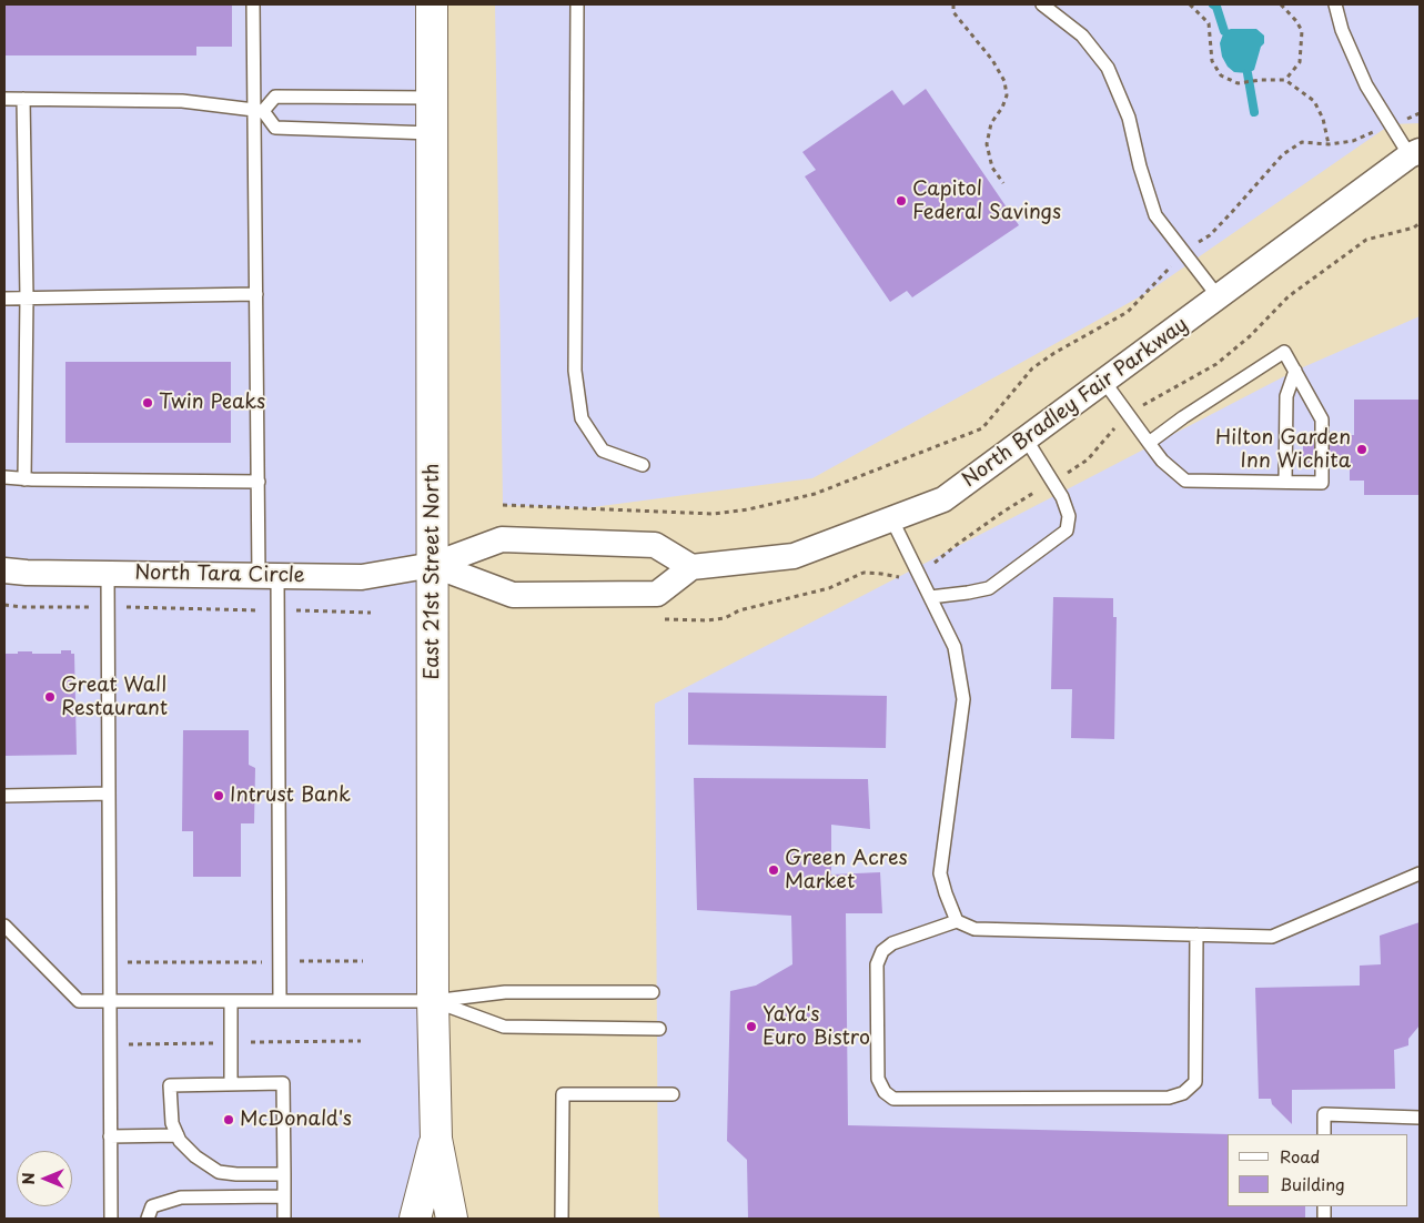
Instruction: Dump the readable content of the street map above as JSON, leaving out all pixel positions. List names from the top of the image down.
{
  "streets": {
    "main road": ["East 21st Street North"],
    "street": ["North Bradley Fair Parkway", "North Tara Circle"]
  },
  "crossings": [
    ["East 21st Street North", "North Tara Circle"]
  ],
  "places": [
    "Capitol Federal Savings",
    "Twin Peaks",
    "Hilton Garden Inn Wichita",
    "Great Wall Restaurant",
    "Intrust Bank",
    "Green Acres Market",
    "YaYa's Euro Bistro",
    "McDonald's"
  ],
  "legend": ["Road", "Building"],
  "north": "left"
}
